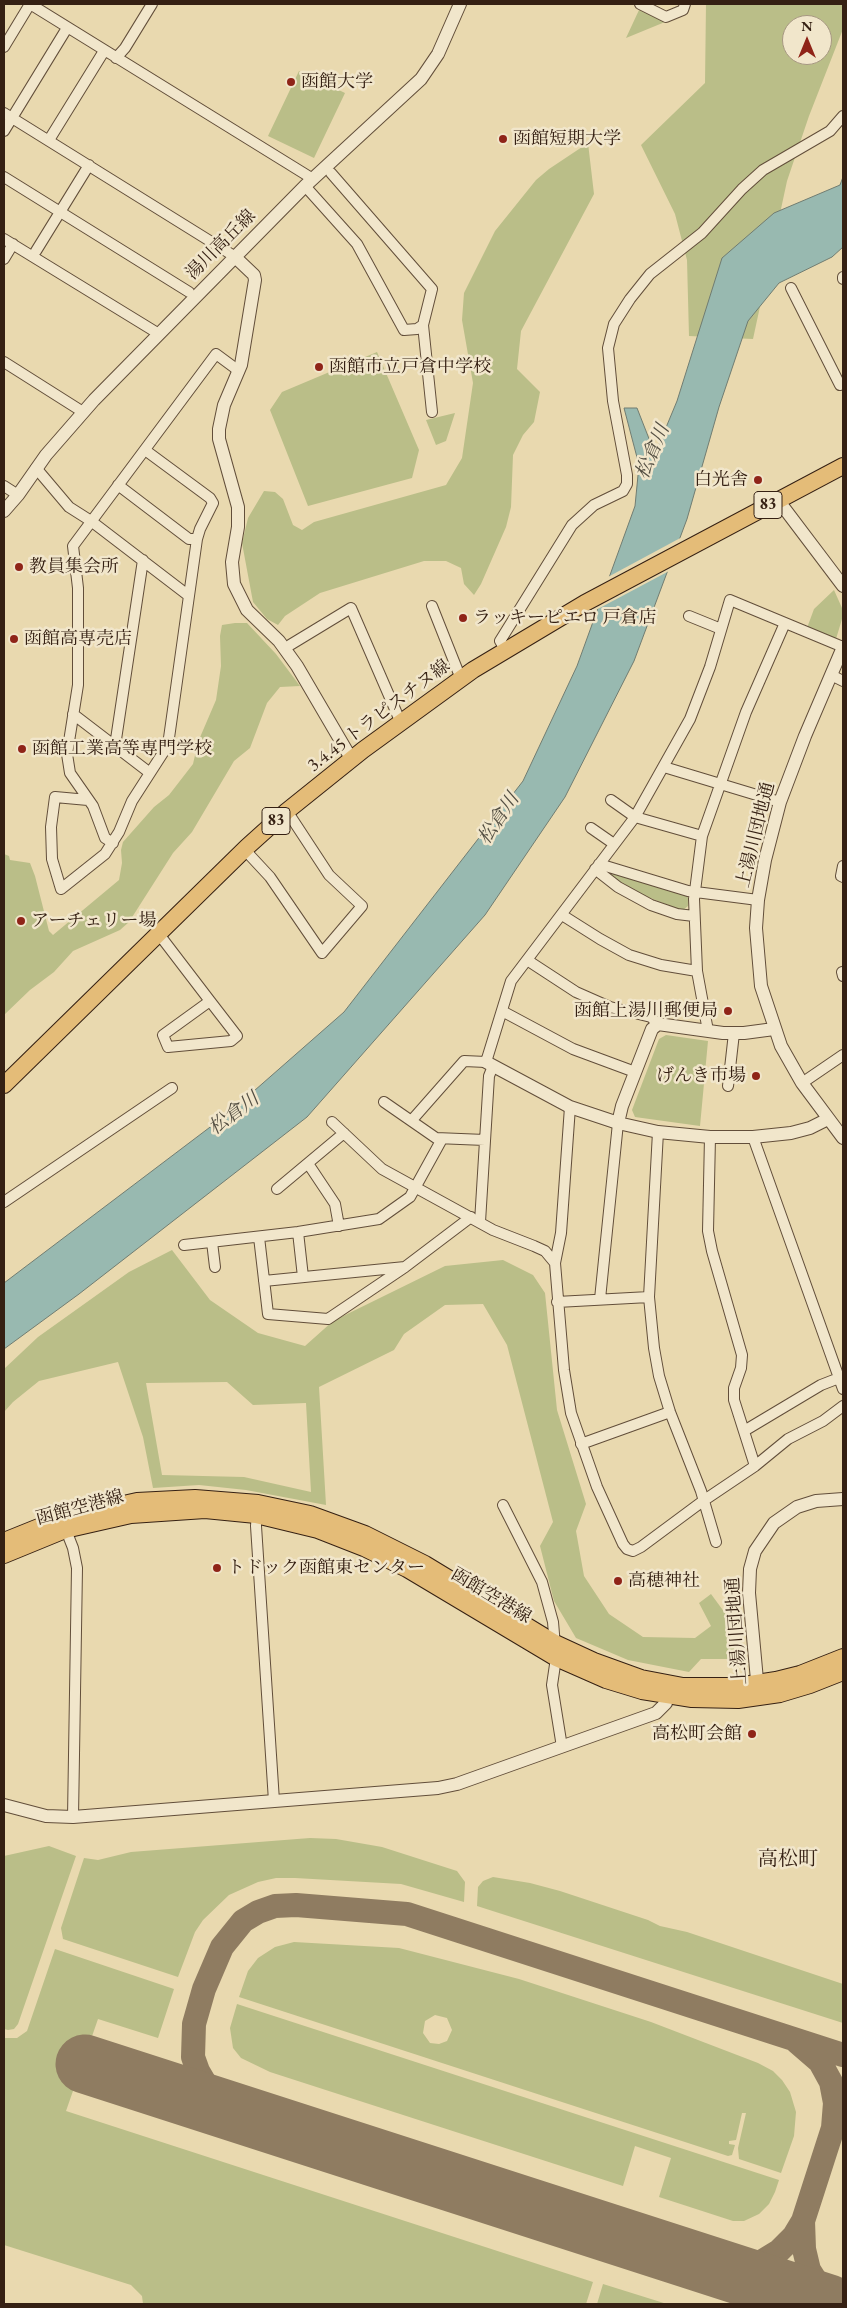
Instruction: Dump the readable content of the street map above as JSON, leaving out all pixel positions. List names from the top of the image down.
{
  "streets": {
    "main road": ["83", "3.4.45 トラピスチヌ線", "函館空港線"],
    "street": ["湯川高丘線", "上湯川団地通"]
  },
  "crossings": [
    ["上湯川団地通", "函館空港線"]
  ],
  "districts": ["高松町"],
  "water": ["松倉川"],
  "places": [
    "函館大学",
    "函館短期大学",
    "函館市立戸倉中学校",
    "白光舎",
    "教員集会所",
    "ラッキーピエロ 戸倉店",
    "函館高専売店",
    "函館工業高等専門学校",
    "アーチェリー場",
    "函館上湯川郵便局",
    "げんき市場",
    "トドック函館東センター",
    "高穂神社",
    "高松町会館"
  ],
  "north": "top"
}
